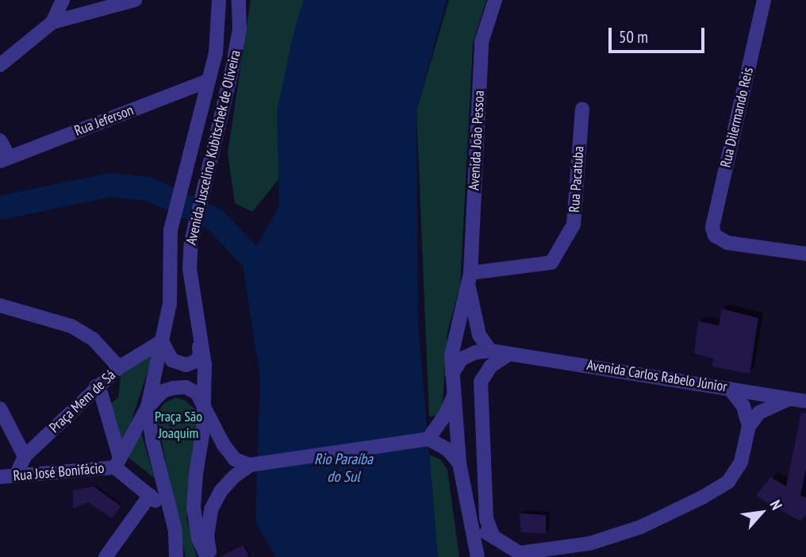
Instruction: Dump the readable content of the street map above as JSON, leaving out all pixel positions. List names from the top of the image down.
{
  "streets": {
    "street": [
      "Rua Dilermando Reis",
      "Rua Jeferson",
      "Avenida João Pessoa",
      "Avenida Juscelino Kubitschek de Oliveira",
      "Rua Pacatuba",
      "Avenida Carlos Rabelo Júnior",
      "Praça Mem de Sá",
      "Rua José Bonifácio"
    ]
  },
  "crossings": [
    ["Rua Jeferson", "Avenida Juscelino Kubitschek de Oliveira"],
    ["Avenida João Pessoa", "Rua Pacatuba"],
    ["Avenida Juscelino Kubitschek de Oliveira", "Praça Mem de Sá"],
    ["Avenida Juscelino Kubitschek de Oliveira", "Rua José Bonifácio"],
    ["Praça Mem de Sá", "Rua José Bonifácio"]
  ],
  "water": ["Rio Paraíba do Sul"],
  "parks": ["Praça São Joaquim"],
  "scale_bar": "50 m",
  "north": "top right"
}
